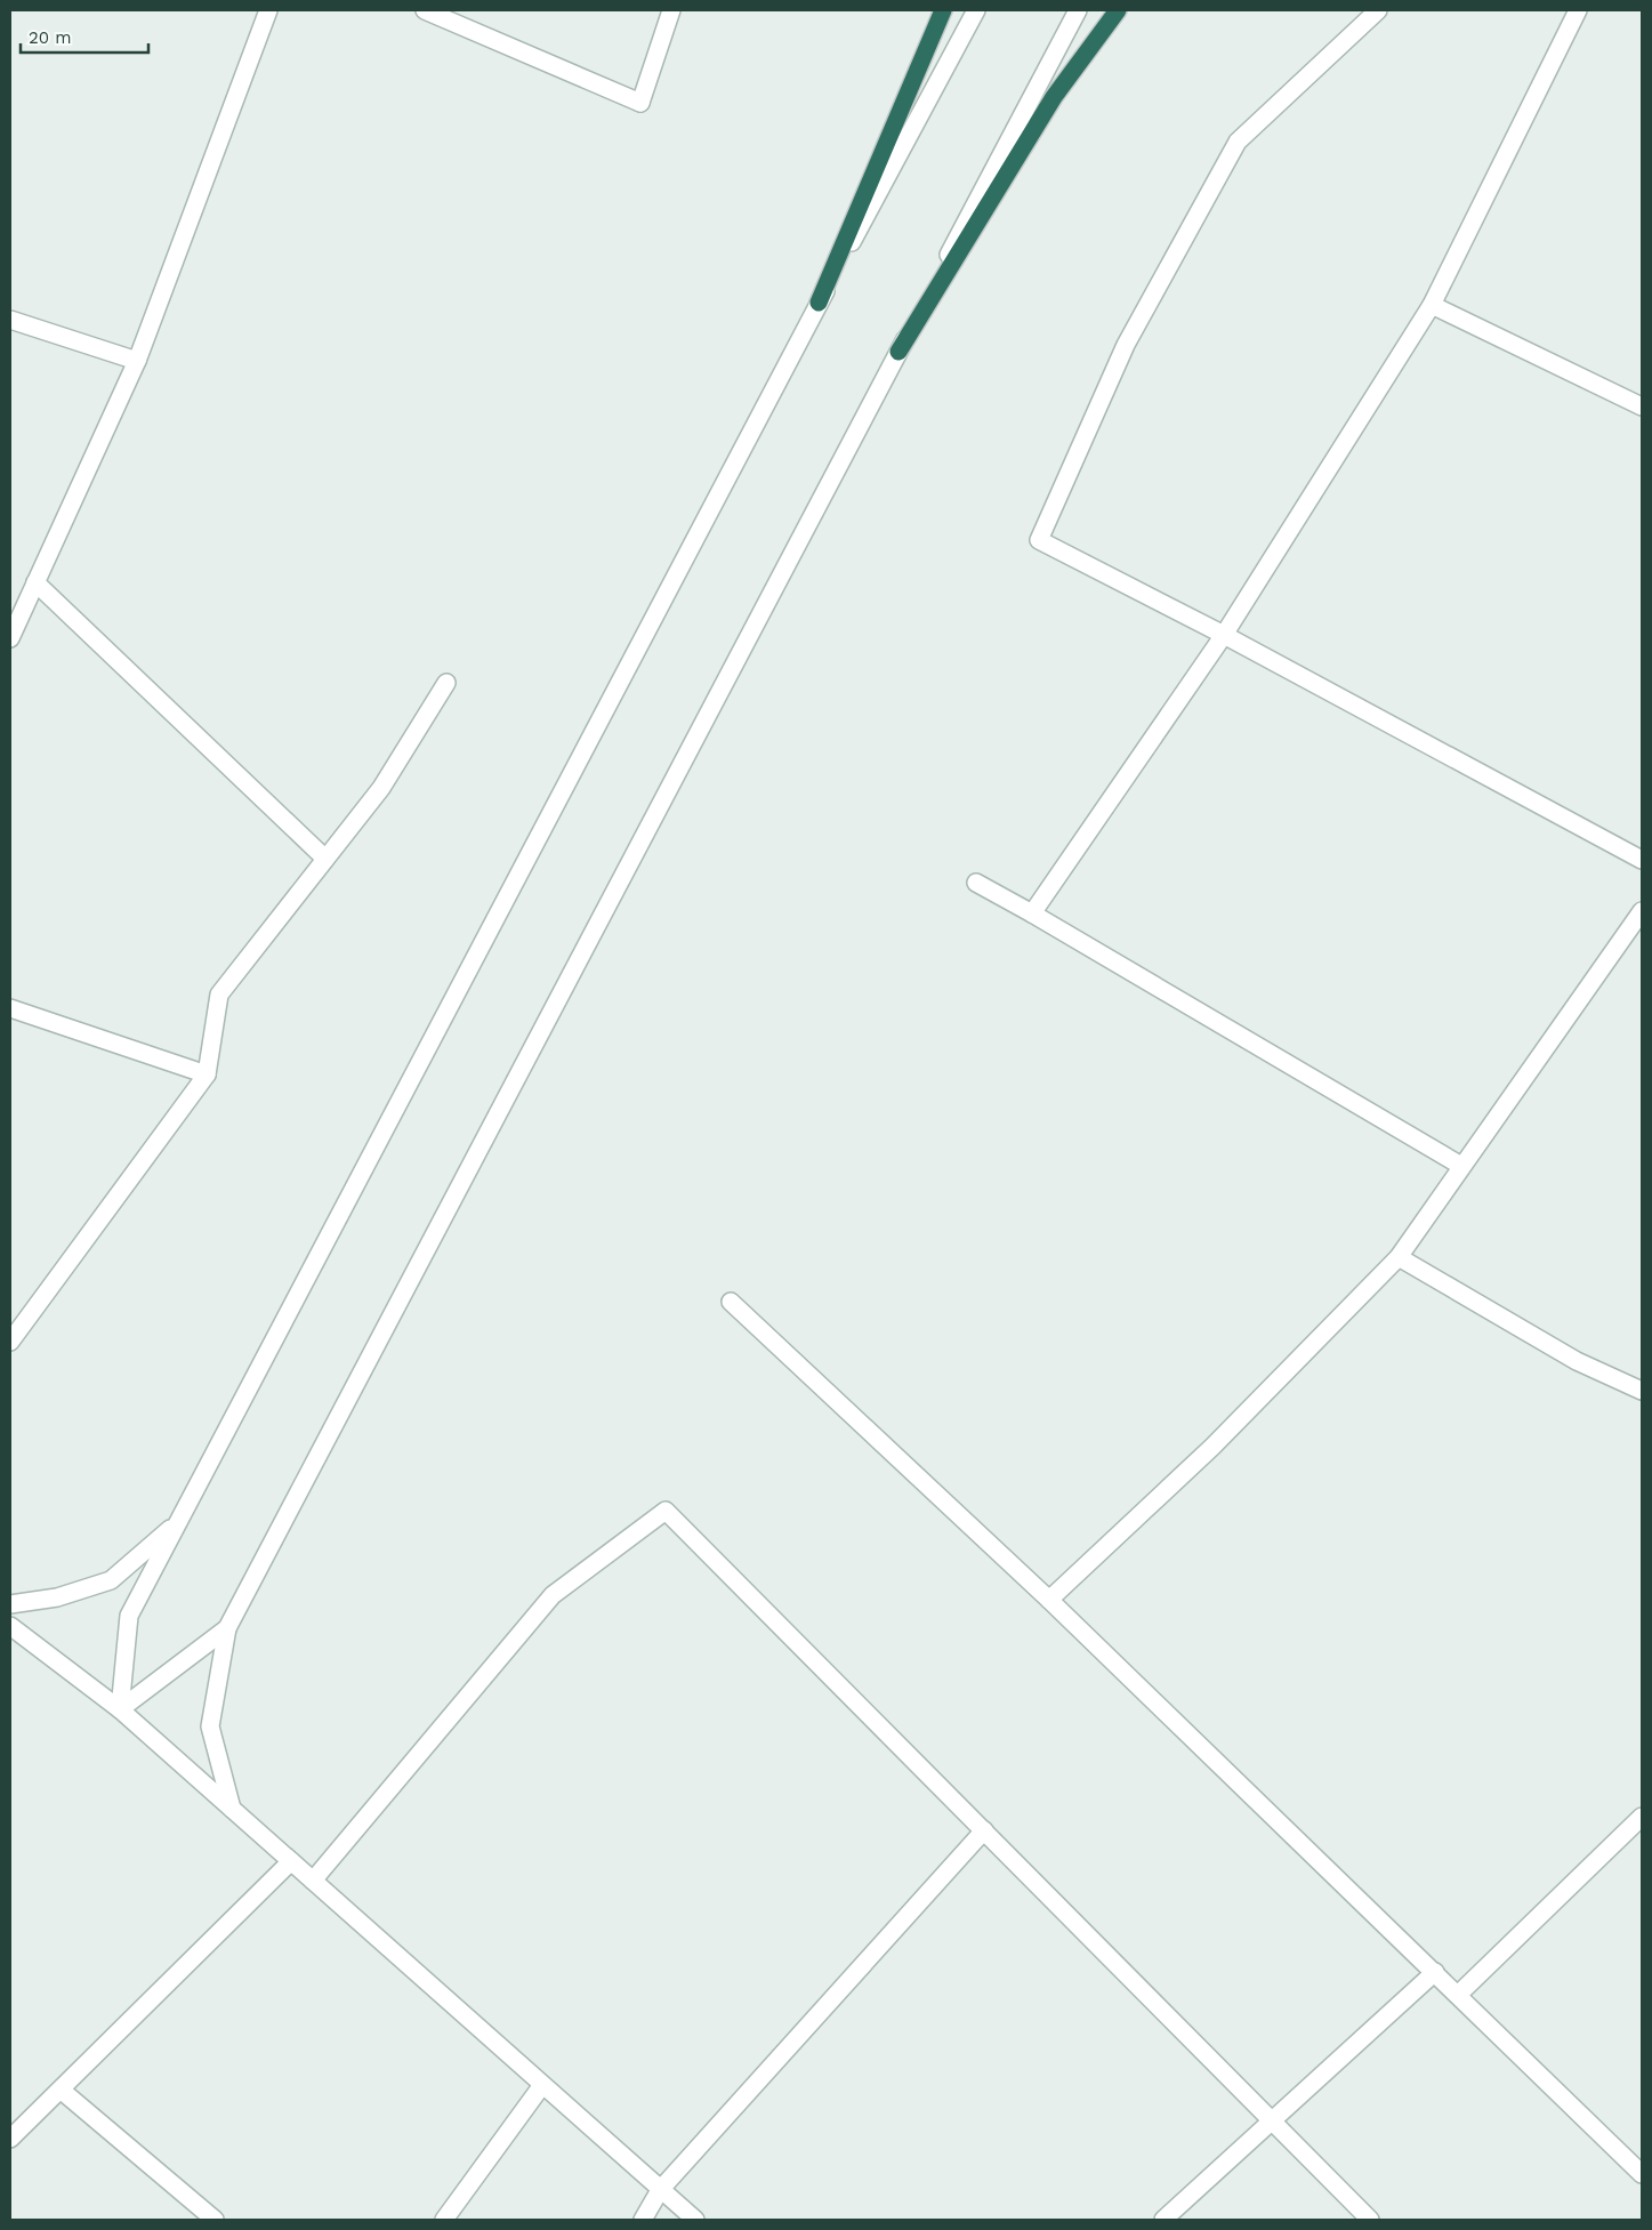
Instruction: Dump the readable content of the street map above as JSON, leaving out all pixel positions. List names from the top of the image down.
{
  "scale_bar": "20 m"
}
